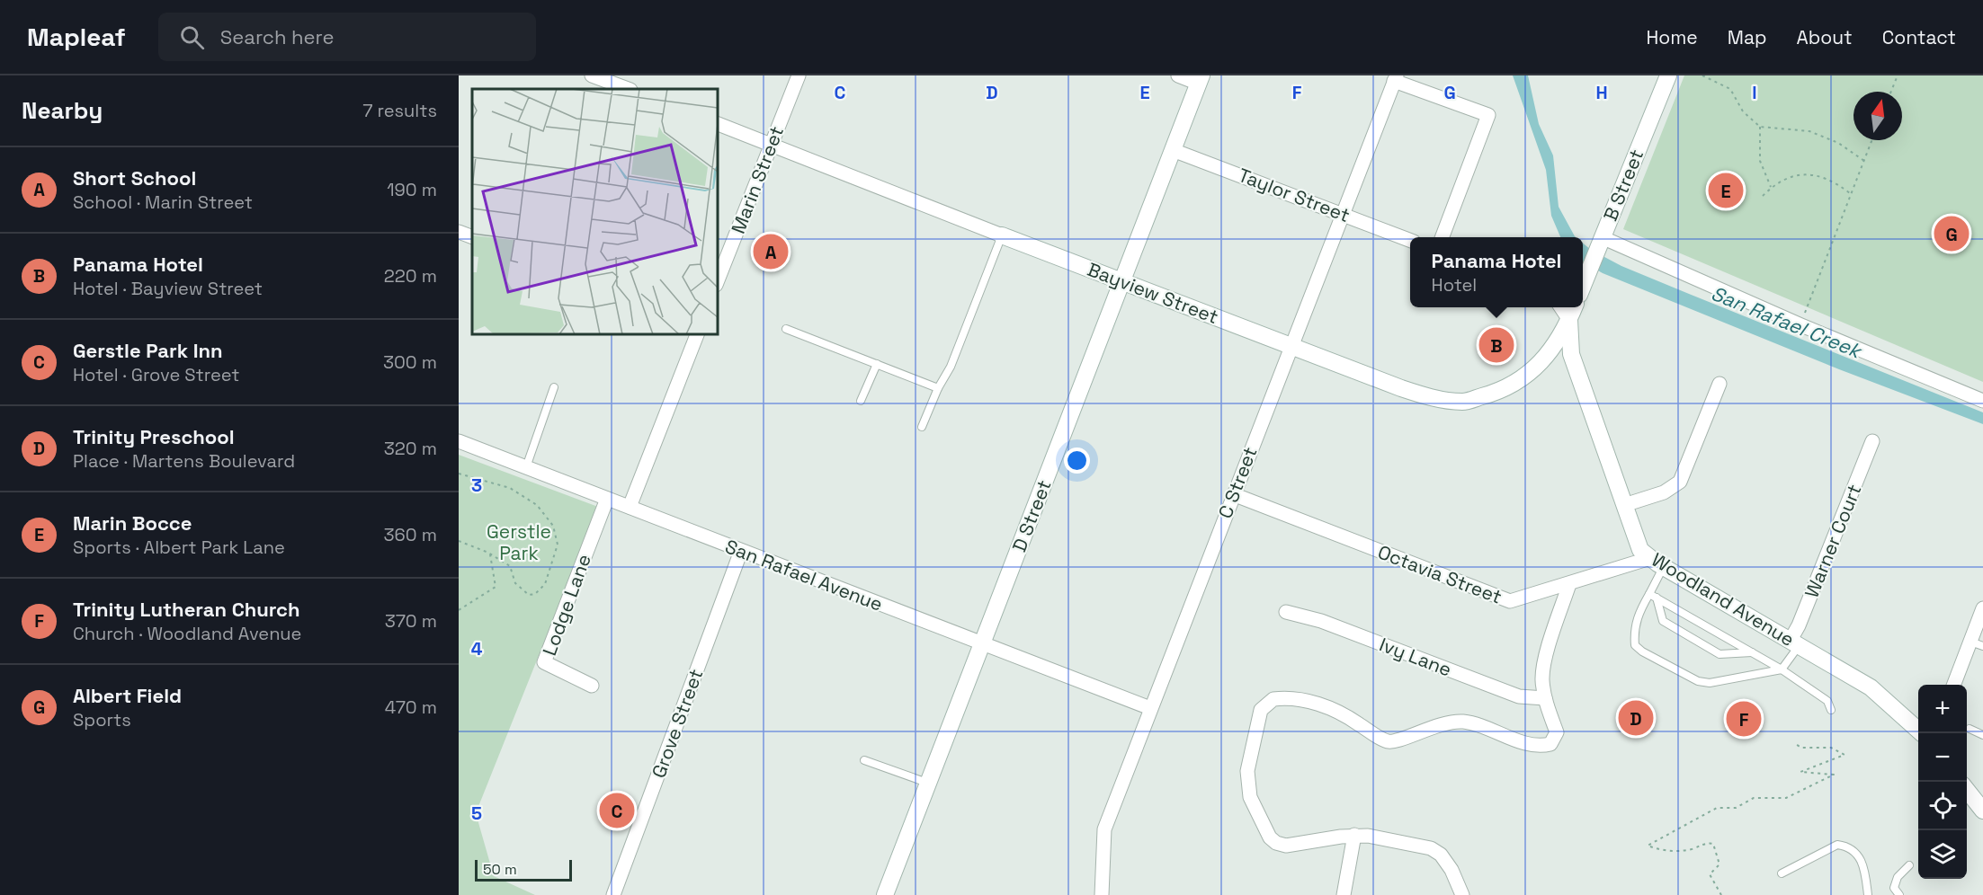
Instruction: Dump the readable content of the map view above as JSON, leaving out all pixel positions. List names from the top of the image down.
{
  "streets": {
    "street": [
      "Marin Street",
      "B Street",
      "Taylor Street",
      "Bayview Street",
      "C Street",
      "D Street",
      "Warner Court",
      "Octavia Street",
      "San Rafael Avenue",
      "Woodland Avenue",
      "Lodge Lane",
      "Ivy Lane",
      "Grove Street"
    ]
  },
  "crossings": [
    ["Marin Street", "Bayview Street"],
    ["Taylor Street", "C Street"],
    ["Taylor Street", "D Street"],
    ["Bayview Street", "C Street"],
    ["Bayview Street", "D Street"],
    ["Bayview Street", "Woodland Avenue"],
    ["C Street", "Octavia Street"],
    ["C Street", "San Rafael Avenue"],
    ["D Street", "San Rafael Avenue"],
    ["Warner Court", "Woodland Avenue"],
    ["Octavia Street", "Woodland Avenue"],
    ["San Rafael Avenue", "Lodge Lane"],
    ["San Rafael Avenue", "Grove Street"]
  ],
  "water": ["San Rafael Creek"],
  "parks": ["Gerstle Park"],
  "scale_bar": "50 m",
  "north": "top",
  "page": {
    "header": "Mapleaf",
    "search": "Search here",
    "nav": [
      "Home",
      "Map",
      "About",
      "Contact"
    ],
    "heading": ["Nearby", "7 results"],
    "list": [
      {
        "mark": "A",
        "name": "Short School",
        "note": "School · Marin Street",
        "value": "190 m"
      },
      {
        "mark": "B",
        "name": "Panama Hotel",
        "note": "Hotel · Bayview Street",
        "value": "220 m"
      },
      {
        "mark": "C",
        "name": "Gerstle Park Inn",
        "note": "Hotel · Grove Street",
        "value": "300 m"
      },
      {
        "mark": "D",
        "name": "Trinity Preschool",
        "note": "Place · Martens Boulevard",
        "value": "320 m"
      },
      {
        "mark": "E",
        "name": "Marin Bocce",
        "note": "Sports · Albert Park Lane",
        "value": "360 m"
      },
      {
        "mark": "F",
        "name": "Trinity Lutheran Church",
        "note": "Church · Woodland Avenue",
        "value": "370 m"
      },
      {
        "mark": "G",
        "name": "Albert Field",
        "note": "Sports",
        "value": "470 m"
      }
    ],
    "pins": [
      "E",
      "G",
      "A",
      "B",
      "D",
      "F",
      "C"
    ],
    "popup": ["Panama Hotel", "Hotel"],
    "map_buttons": ["+", "−"],
    "scale": "50 m"
  },
  "grid": {
    "columns": [
      "C",
      "D",
      "E",
      "F",
      "G",
      "H",
      "I"
    ],
    "rows": ["3", "4", "5"]
  }
}
